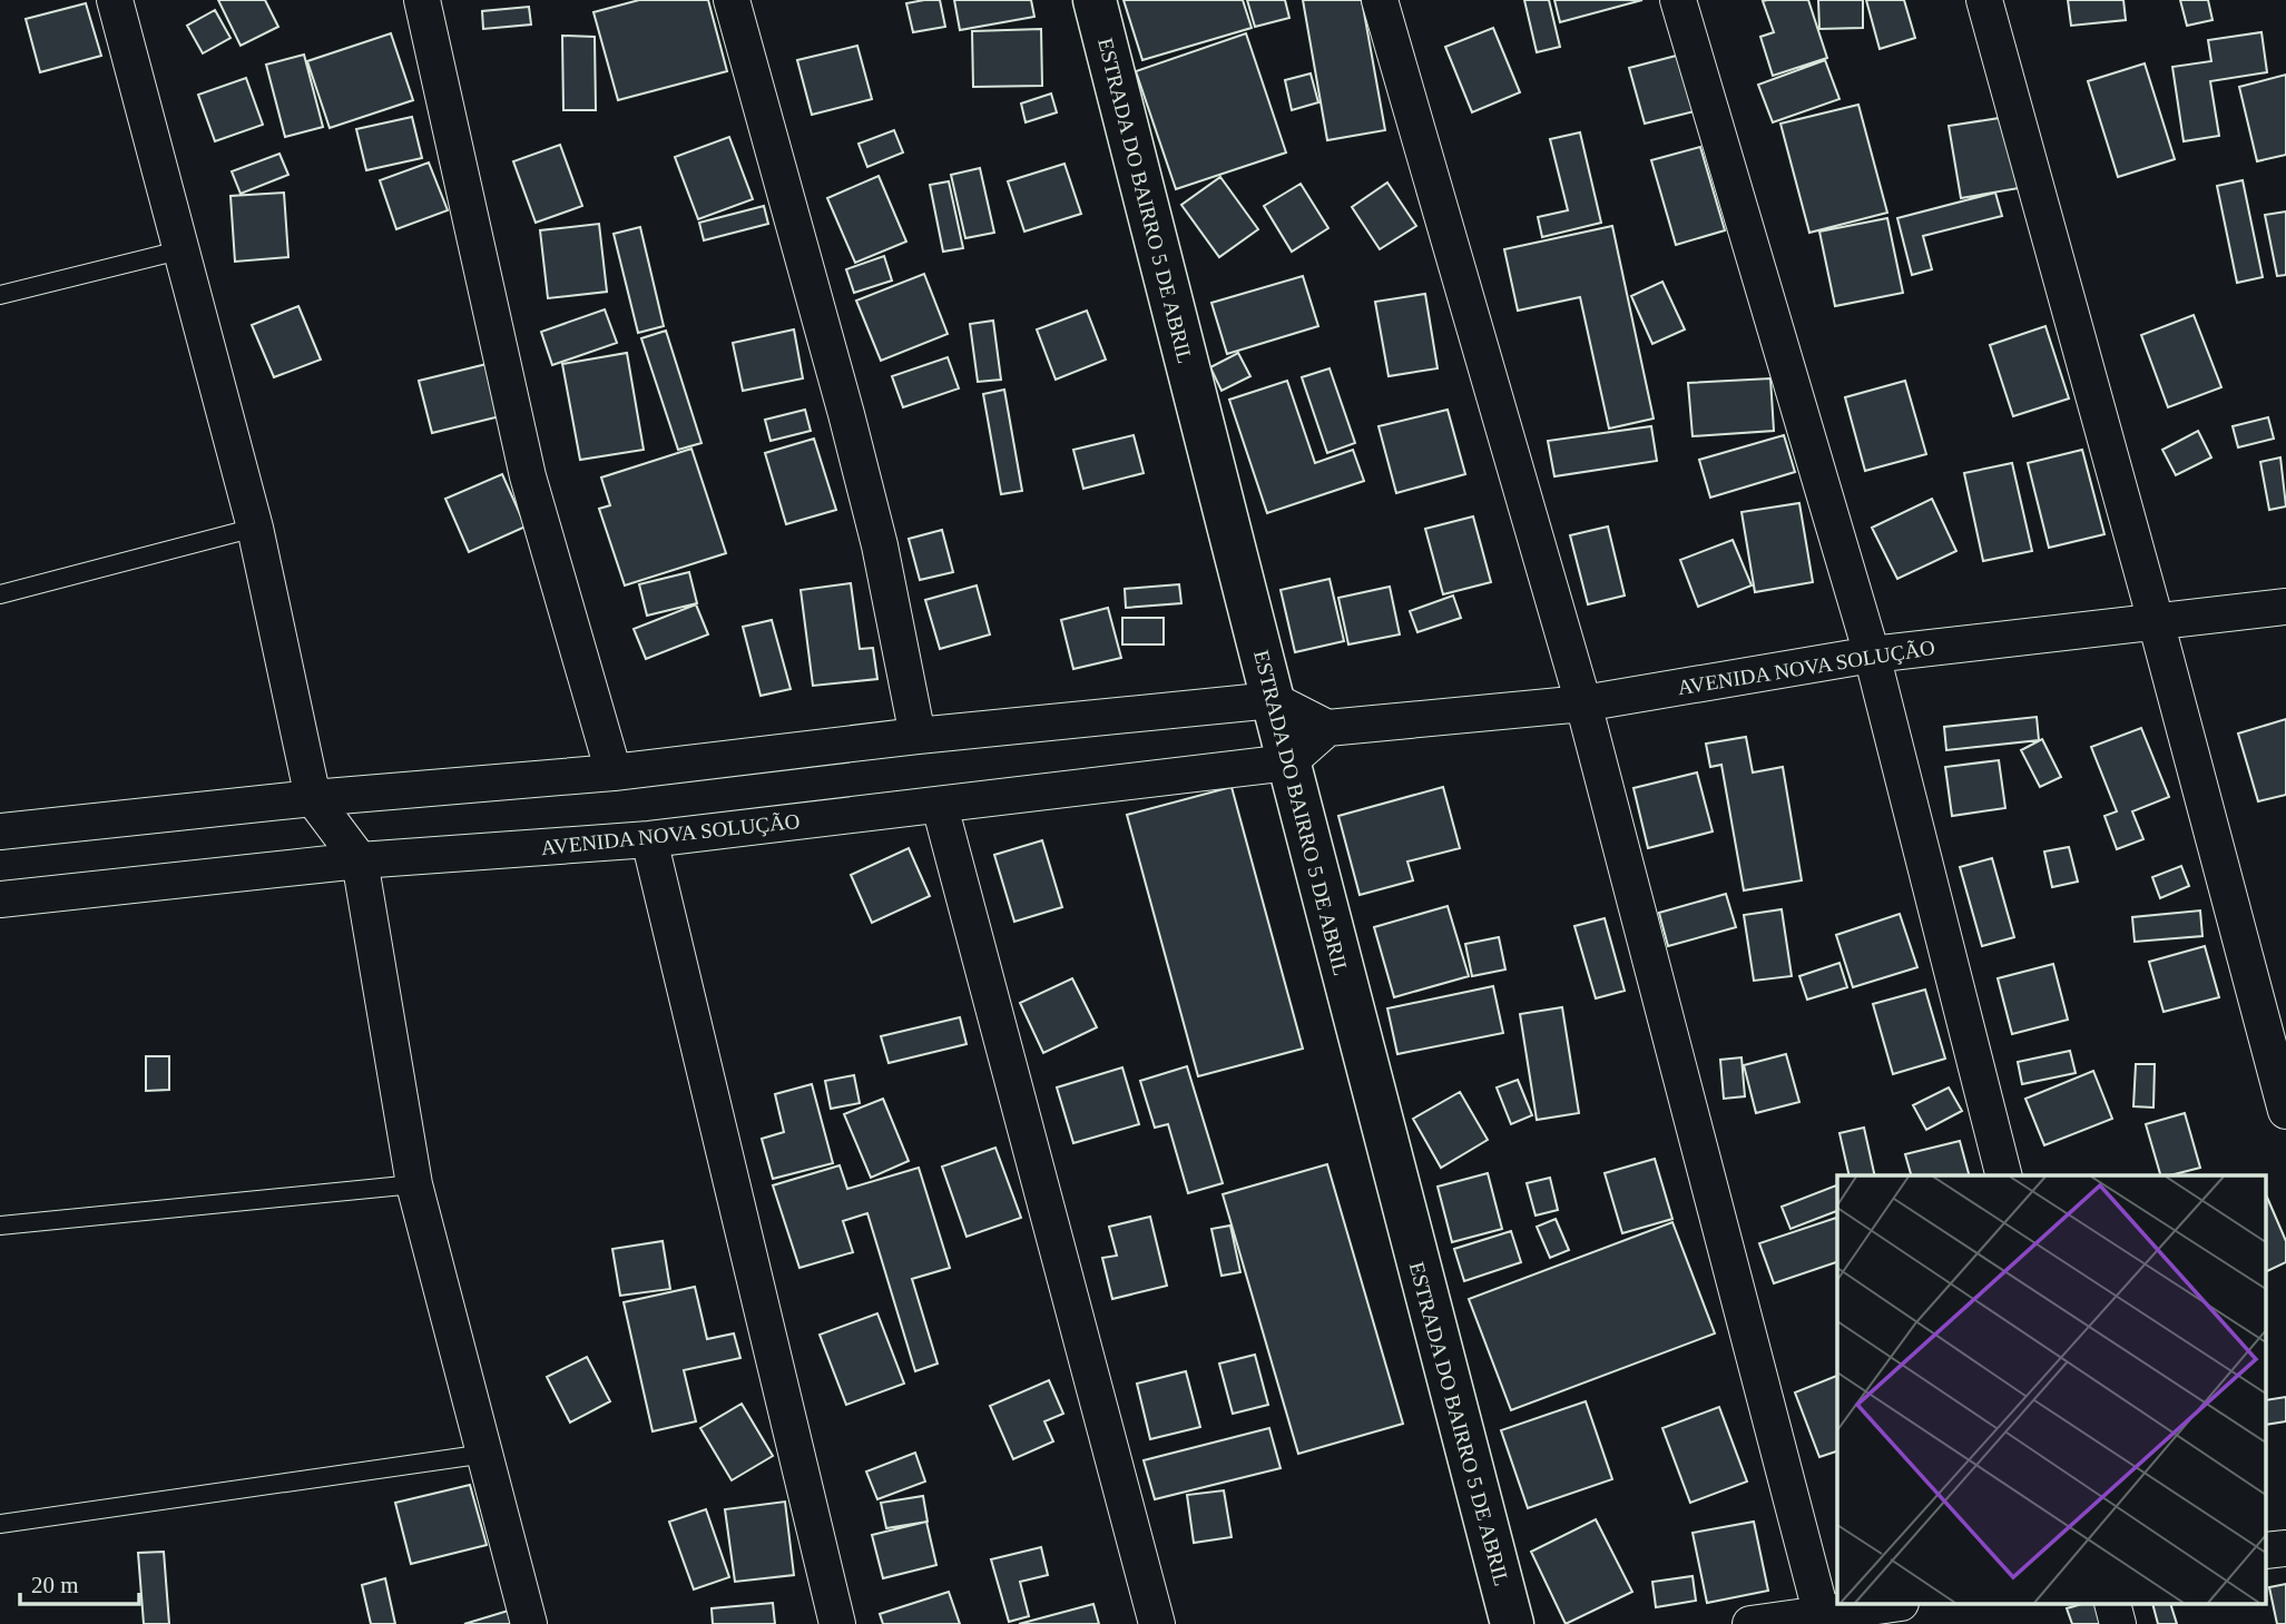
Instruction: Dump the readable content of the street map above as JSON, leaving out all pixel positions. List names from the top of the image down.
{
  "streets": {
    "street": ["ESTRADA DO BAIRRO 5 DE ABRIL", "AVENIDA NOVA SOLUÇÃO"]
  },
  "crossings": [
    ["ESTRADA DO BAIRRO 5 DE ABRIL", "AVENIDA NOVA SOLUÇÃO"]
  ],
  "scale_bar": "20 m"
}
